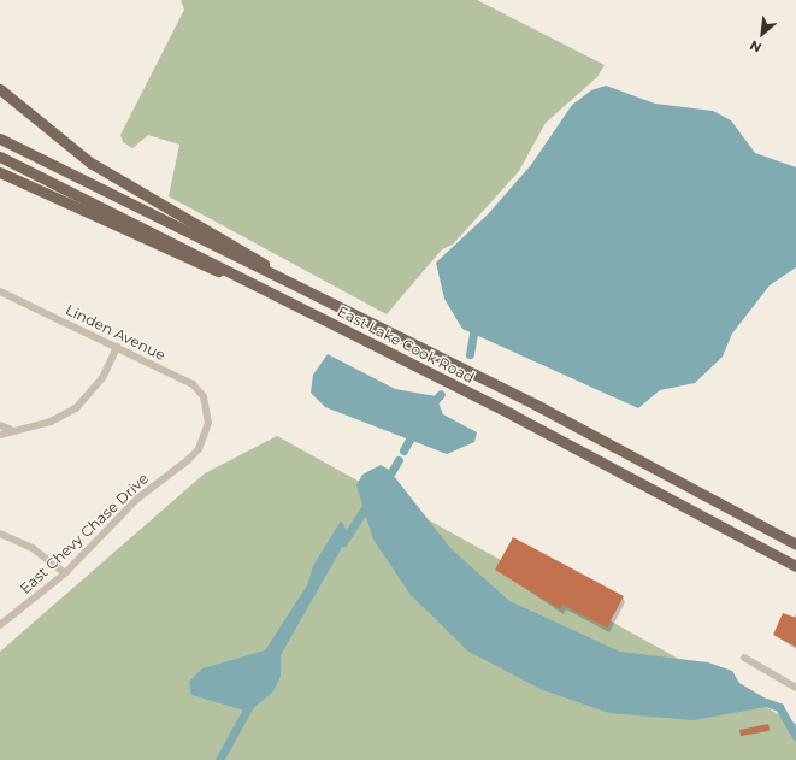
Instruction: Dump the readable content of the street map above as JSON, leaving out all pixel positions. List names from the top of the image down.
{
  "streets": {
    "main road": ["East Lake Cook Road"],
    "street": ["Linden Avenue", "East Chevy Chase Drive"]
  },
  "crossings": [
    ["Linden Avenue", "East Chevy Chase Drive"]
  ],
  "north": "bottom left"
}
